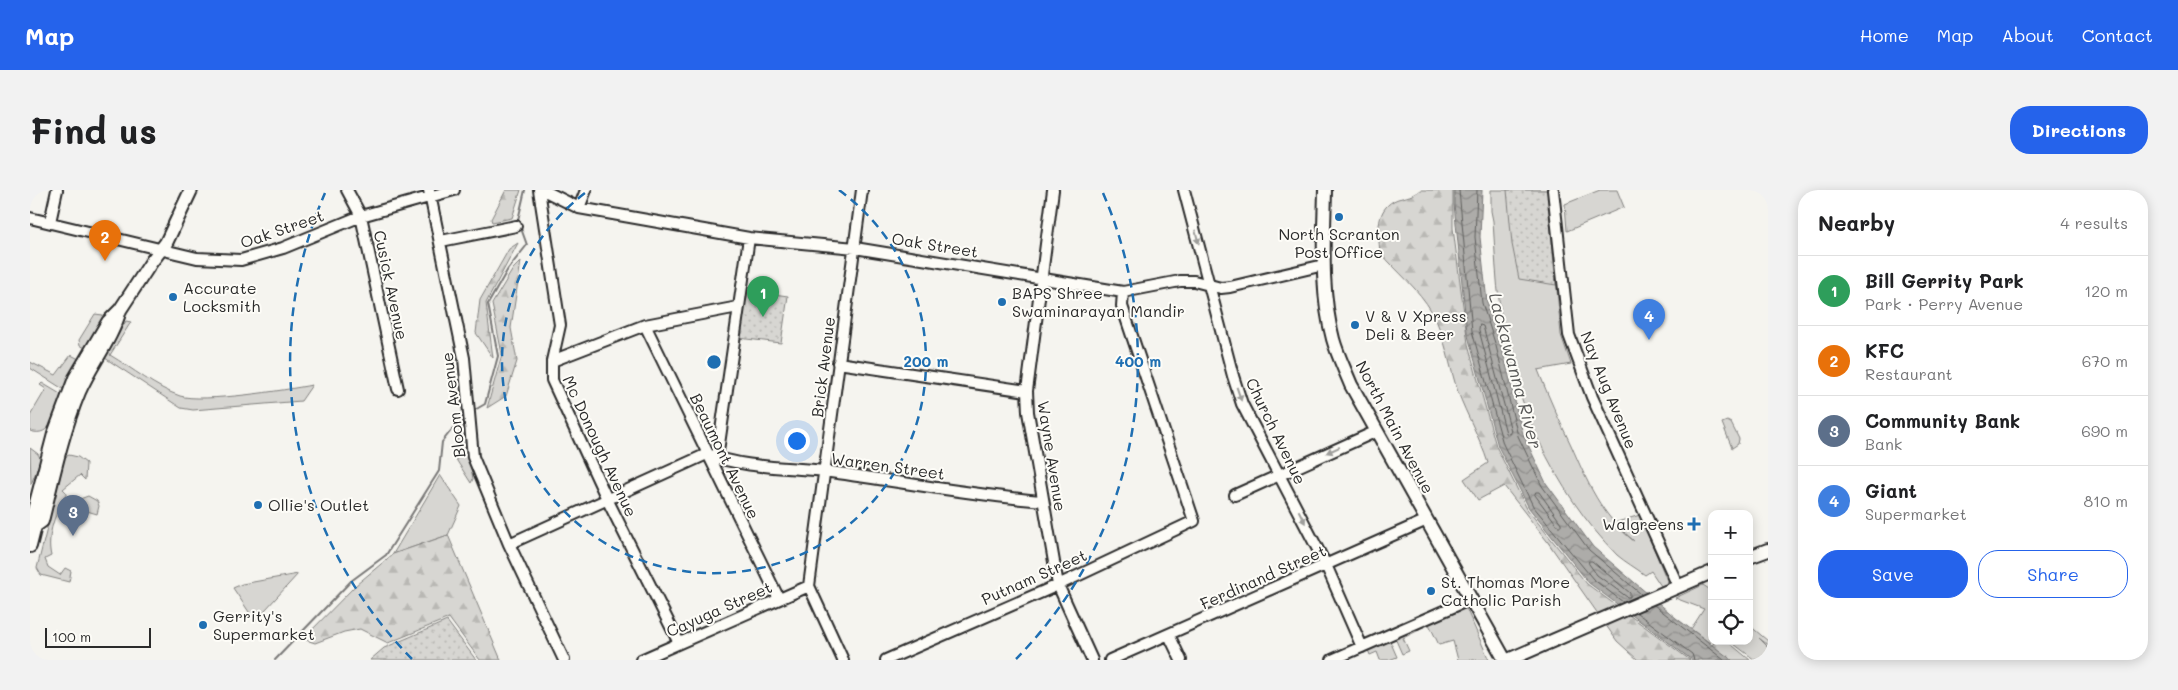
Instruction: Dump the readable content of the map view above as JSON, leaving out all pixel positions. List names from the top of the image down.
{
  "streets": {
    "main road": ["North Main Avenue"],
    "street": [
      "Oak Street",
      "Cusick Avenue",
      "Brick Avenue",
      "Nay Aug Avenue",
      "Bloom Avenue",
      "Church Avenue",
      "Mc Donough Avenue",
      "Beaumont Avenue",
      "Wayne Avenue",
      "Warren Street",
      "Putnam Street",
      "Ferdinand Street",
      "Cayuga Street"
    ]
  },
  "crossings": [
    ["Oak Street", "Cusick Avenue"],
    ["Oak Street", "Brick Avenue"],
    ["Oak Street", "Bloom Avenue"],
    ["Oak Street", "North Main Avenue"],
    ["Oak Street", "Church Avenue"],
    ["Oak Street", "Wayne Avenue"],
    ["Oak Street", "Putnam Street"],
    ["Brick Avenue", "Warren Street"],
    ["Brick Avenue", "Cayuga Street"],
    ["North Main Avenue", "Ferdinand Street"],
    ["Church Avenue", "Ferdinand Street"],
    ["Mc Donough Avenue", "Cayuga Street"],
    ["Beaumont Avenue", "Warren Street"],
    ["Beaumont Avenue", "Cayuga Street"],
    ["Wayne Avenue", "Warren Street"],
    ["Wayne Avenue", "Putnam Street"]
  ],
  "one_way": ["Church Avenue"],
  "water": ["Lackawanna River"],
  "places": {
    "other": [
      "North Scranton Post Office",
      "Accurate Locksmith",
      "BAPS Shree Swaminarayan Mandir",
      "V & V Xpress Deli & Beer",
      "Ollie's Outlet",
      "St. Thomas More Catholic Parish",
      "Gerrity's Supermarket"
    ],
    "health": ["Walgreens"]
  },
  "scale_bar": "100 m",
  "page": {
    "header": "Map",
    "nav": [
      "Home",
      "Map",
      "About",
      "Contact"
    ],
    "buttons": [
      "Directions",
      ["Save", "Share"]
    ],
    "title": "Find us",
    "heading": ["Nearby", "4 results"],
    "pins": [
      "2",
      "1",
      "4",
      "3"
    ],
    "list": [
      {
        "mark": "1",
        "name": "Bill Gerrity Park",
        "note": "Park · Perry Avenue",
        "value": "120 m"
      },
      {
        "mark": "2",
        "name": "KFC",
        "note": "Restaurant",
        "value": "670 m"
      },
      {
        "mark": "3",
        "name": "Community Bank",
        "note": "Bank",
        "value": "690 m"
      },
      {
        "mark": "4",
        "name": "Giant",
        "note": "Supermarket",
        "value": "810 m"
      }
    ],
    "map_buttons": ["+", "−"],
    "scale": "100 m"
  },
  "rings": ["200 m", "400 m"]
}
